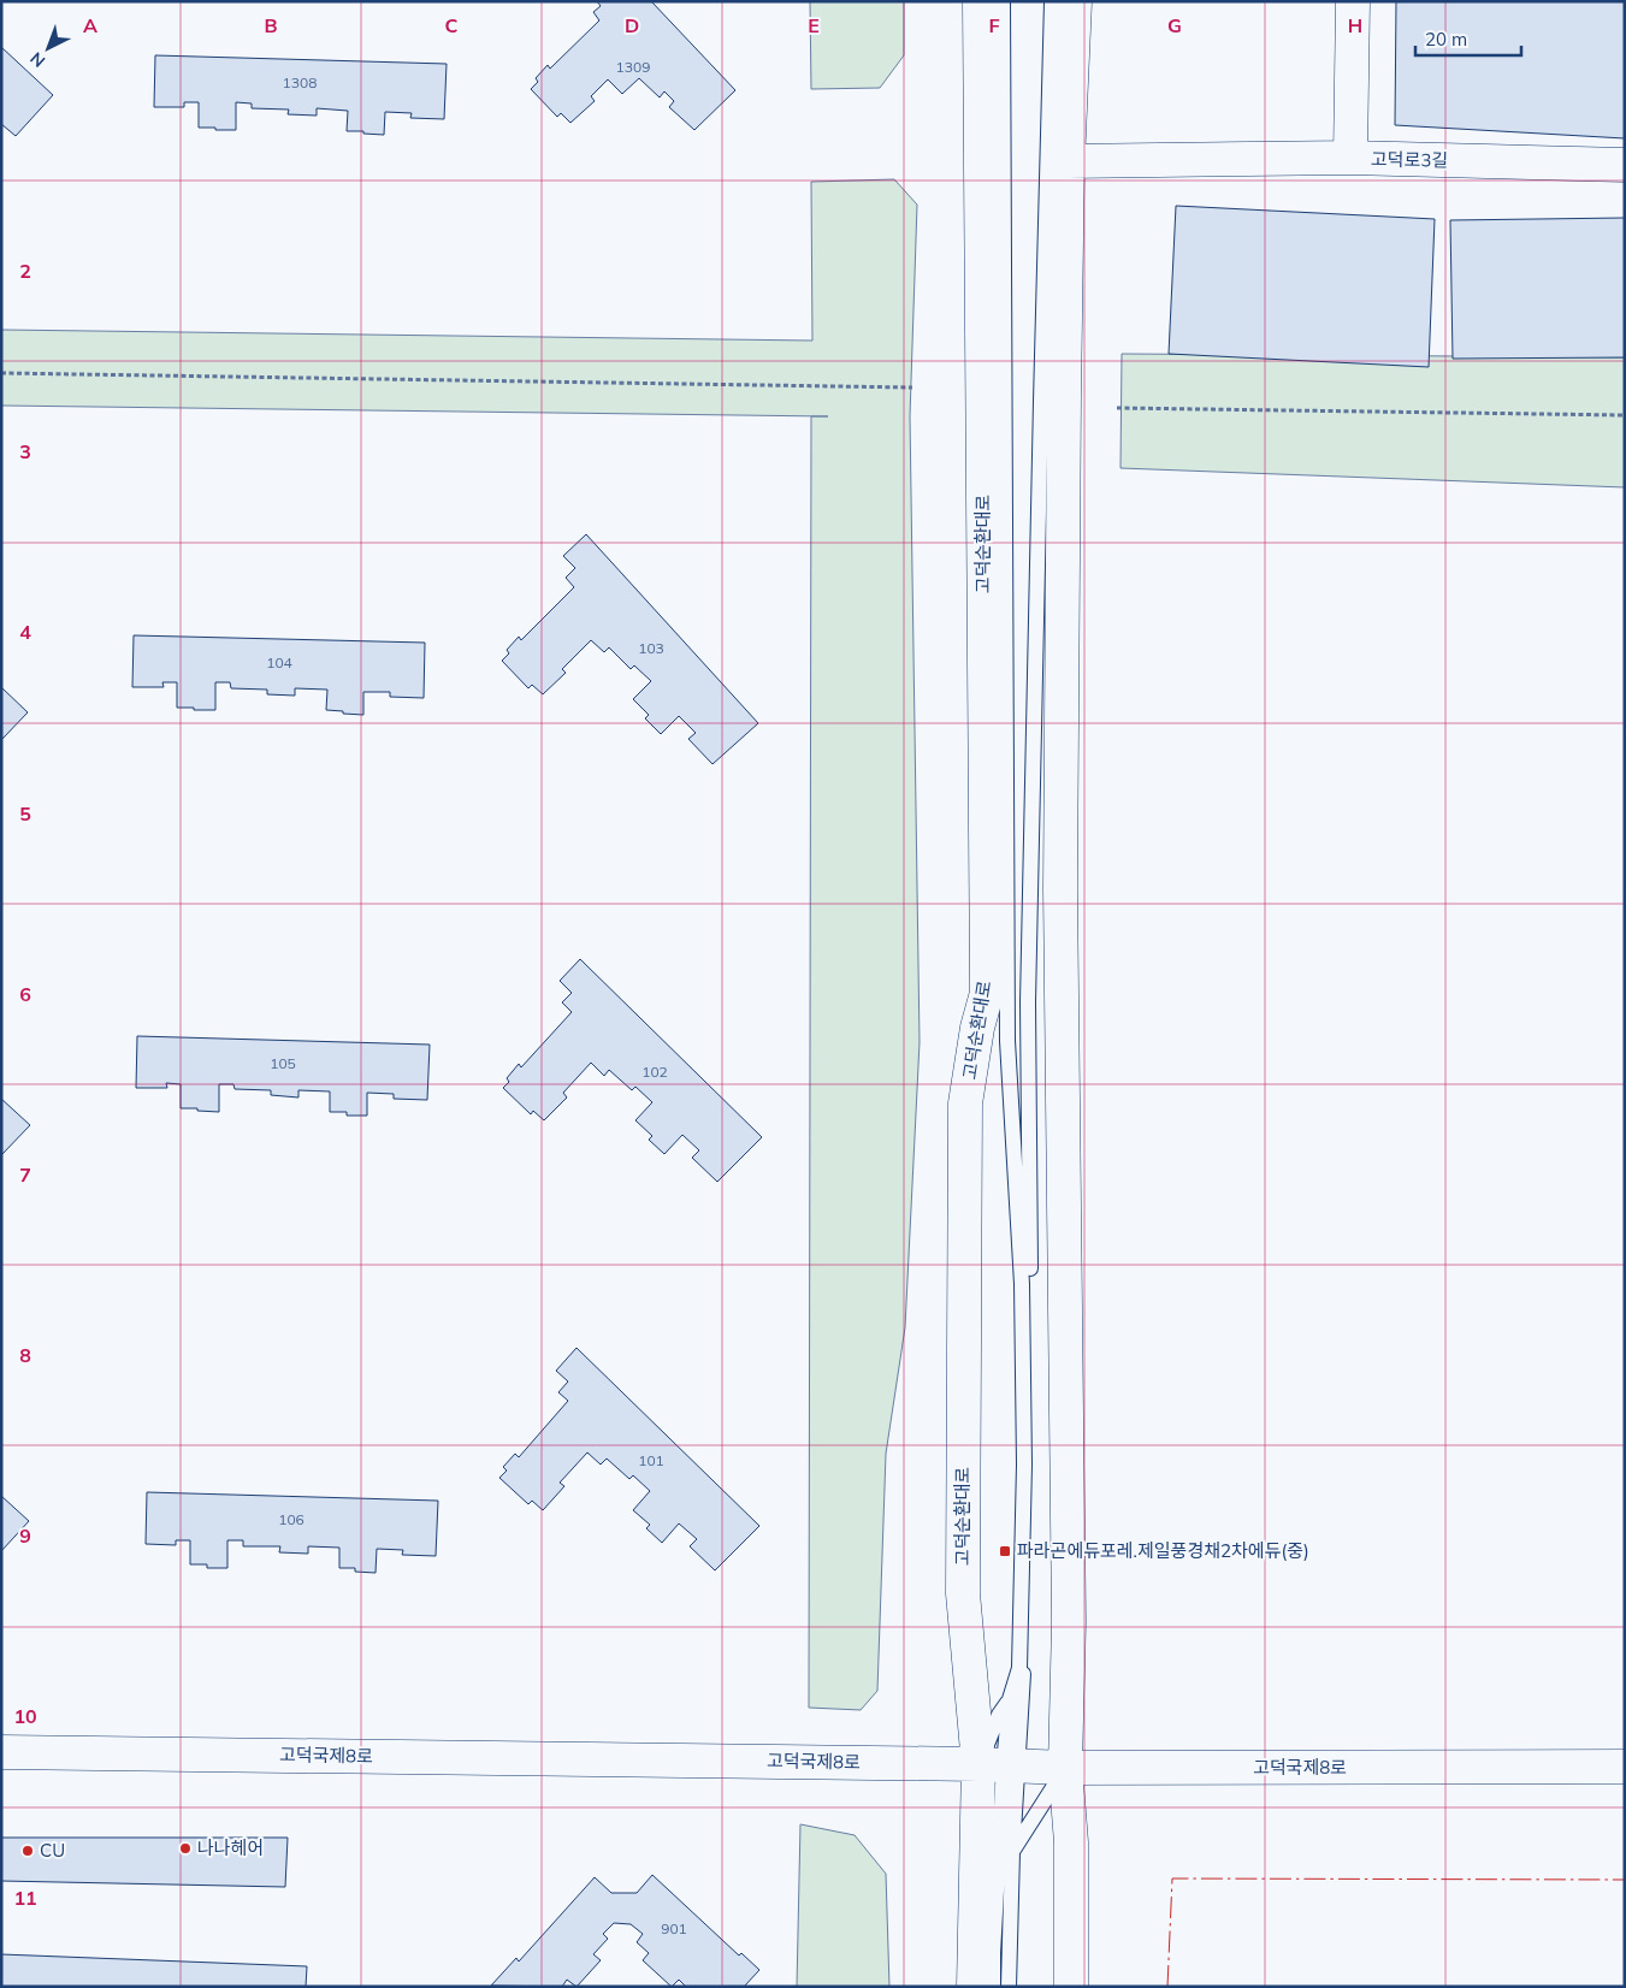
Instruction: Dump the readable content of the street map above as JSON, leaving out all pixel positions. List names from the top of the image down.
{
  "streets": {
    "street": ["고덕로3길", "고덕순환대로", "고덕국제8로"]
  },
  "crossings": [
    ["고덕순환대로", "고덕국제8로"]
  ],
  "places": {
    "transit": ["파라곤에듀포레.제일풍경채2차에듀(중)"],
    "other": ["나나헤어", "CU"]
  },
  "house_numbers": [
    "1309",
    "1308",
    "103",
    "104",
    "105",
    "102",
    "101",
    "106",
    "901"
  ],
  "scale_bar": "20 m",
  "north": "bottom left",
  "grid": {
    "columns": [
      "A",
      "B",
      "C",
      "D",
      "E",
      "F",
      "G",
      "H"
    ],
    "rows": [
      "2",
      "3",
      "4",
      "5",
      "6",
      "7",
      "8",
      "9",
      "10",
      "11"
    ]
  }
}
